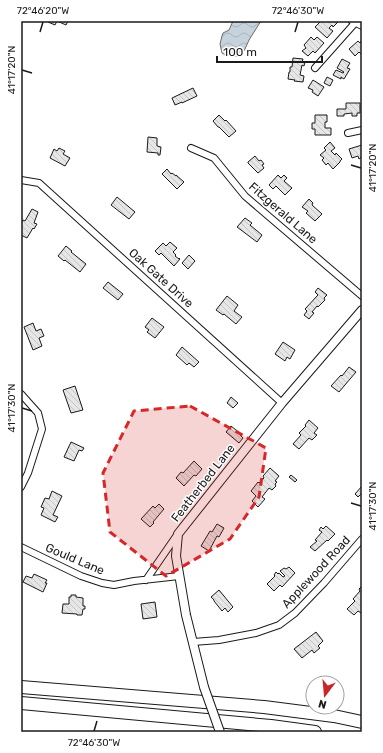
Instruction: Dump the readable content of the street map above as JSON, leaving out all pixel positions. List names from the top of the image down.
{
  "streets": {
    "street": [
      "Fitzgerald Lane",
      "Oak Gate Drive",
      "Featherbed Lane",
      "Gould Lane",
      "Applewood Road"
    ]
  },
  "crossings": [
    ["Oak Gate Drive", "Featherbed Lane"],
    ["Featherbed Lane", "Gould Lane"],
    ["Featherbed Lane", "Applewood Road"]
  ],
  "scale_bar": "100 m",
  "north": "bottom",
  "coordinates": [
    "72°46'20\"W",
    "72°46'30\"W",
    "41°17'20\"N",
    "41°17'30\"N"
  ]
}
